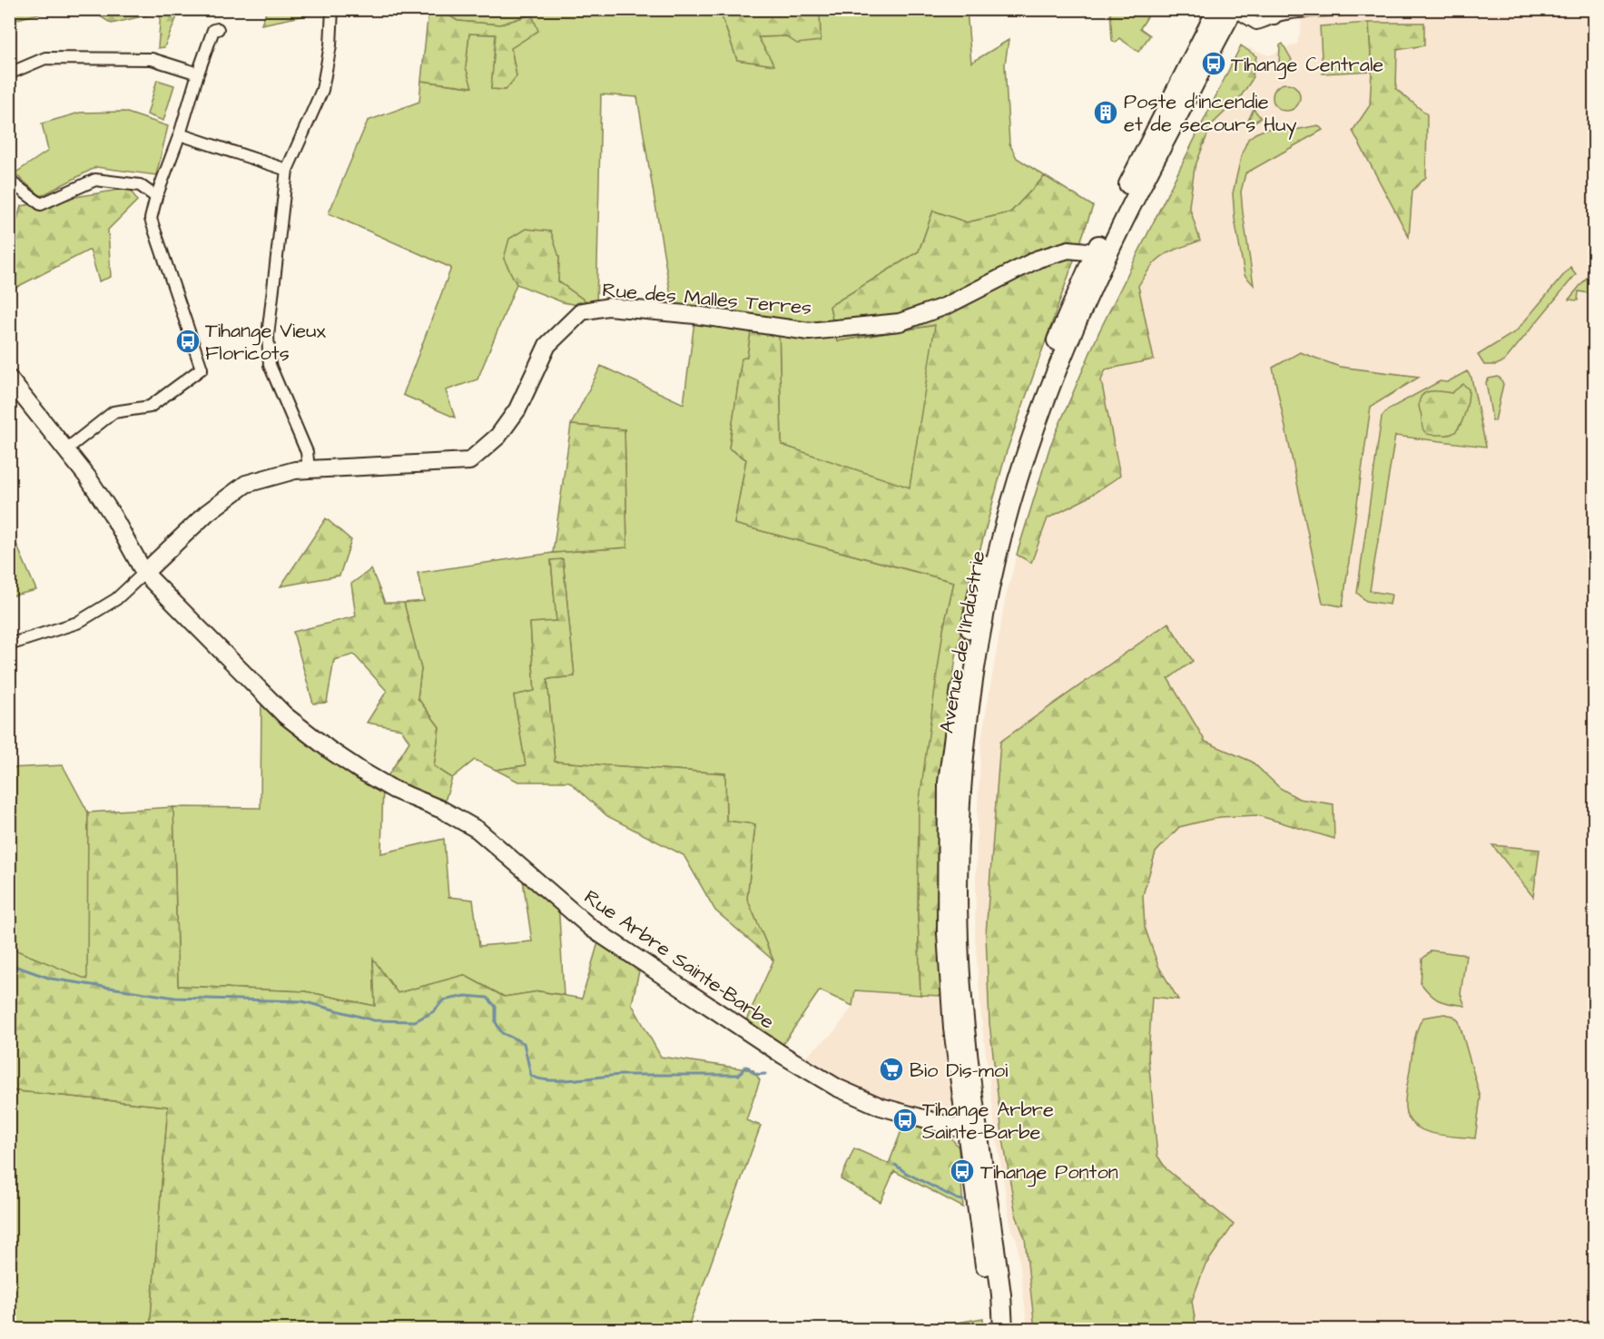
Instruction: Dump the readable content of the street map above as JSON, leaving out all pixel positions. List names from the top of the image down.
{
  "streets": {
    "main road": ["Avenue de l'Industrie"],
    "street": ["Rue des Malles Terres", "Rue Arbre Sainte-Barbe"]
  },
  "crossings": [
    ["Rue des Malles Terres", "Avenue de l'Industrie"],
    ["Rue des Malles Terres", "Rue Arbre Sainte-Barbe"],
    ["Avenue de l'Industrie", "Rue Arbre Sainte-Barbe"]
  ],
  "places": {
    "bus stop": [
      "Tihange Centrale",
      "Tihange Vieux Floricots",
      "Tihange Arbre Sainte-Barbe",
      "Tihange Ponton"
    ],
    "building": ["Poste d'incendie et de secours Huy"],
    "supermarket": ["Bio Dis-moi"]
  }
}
